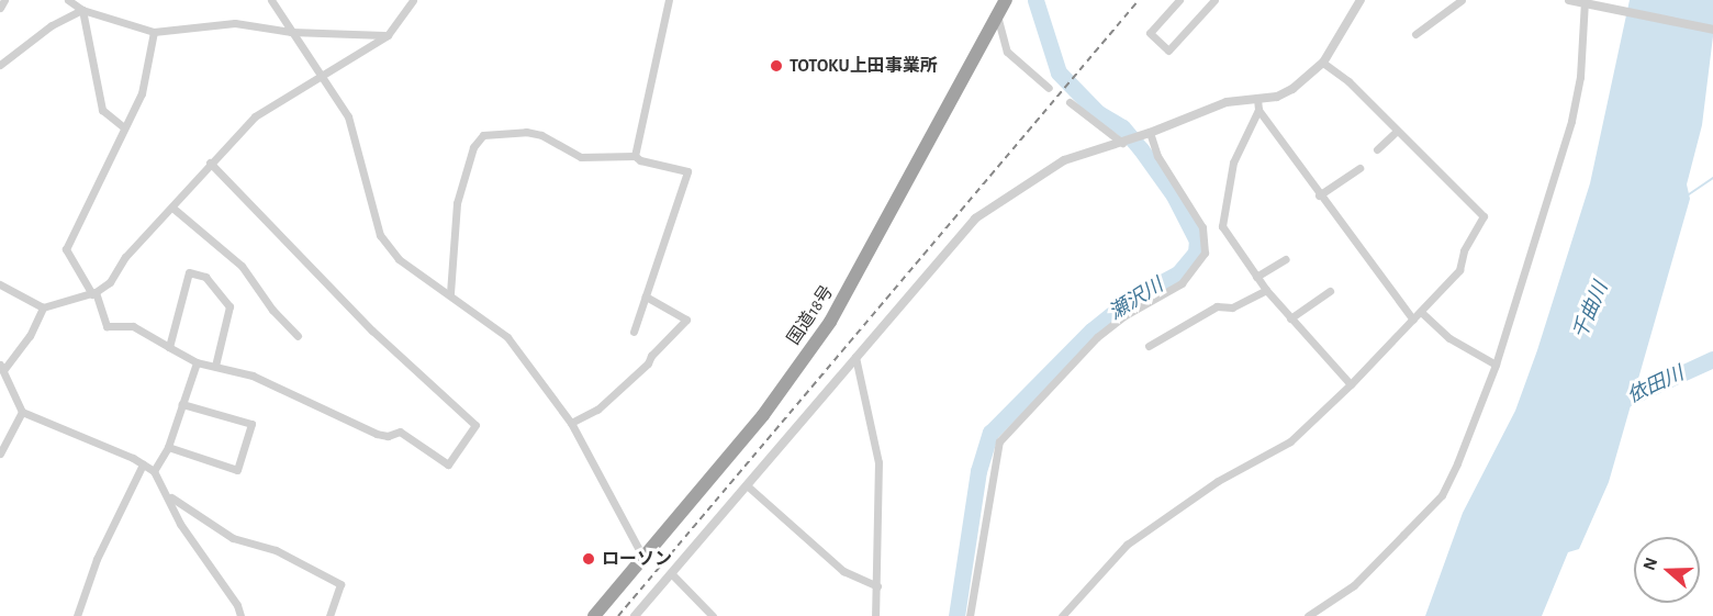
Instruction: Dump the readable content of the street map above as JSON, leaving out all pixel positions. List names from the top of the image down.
{
  "streets": {
    "highway": ["国道18号"]
  },
  "water": ["瀬沢川", "千曲川", "依田川"],
  "places": ["TOTOKU上田事業所", "ローソン"],
  "north": "left"
}
